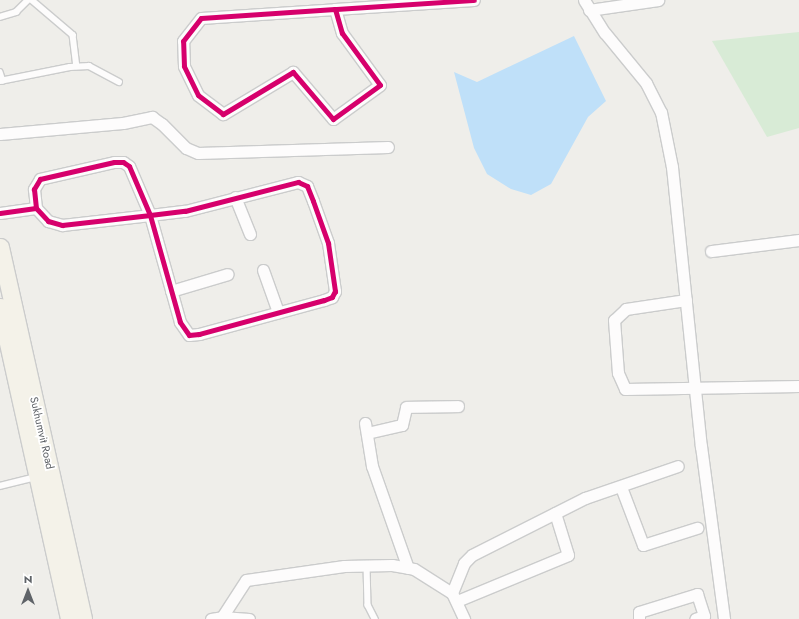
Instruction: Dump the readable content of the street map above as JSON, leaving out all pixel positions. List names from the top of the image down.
{
  "streets": {
    "main road": ["Sukhumvit Road"]
  },
  "north": "top"
}
